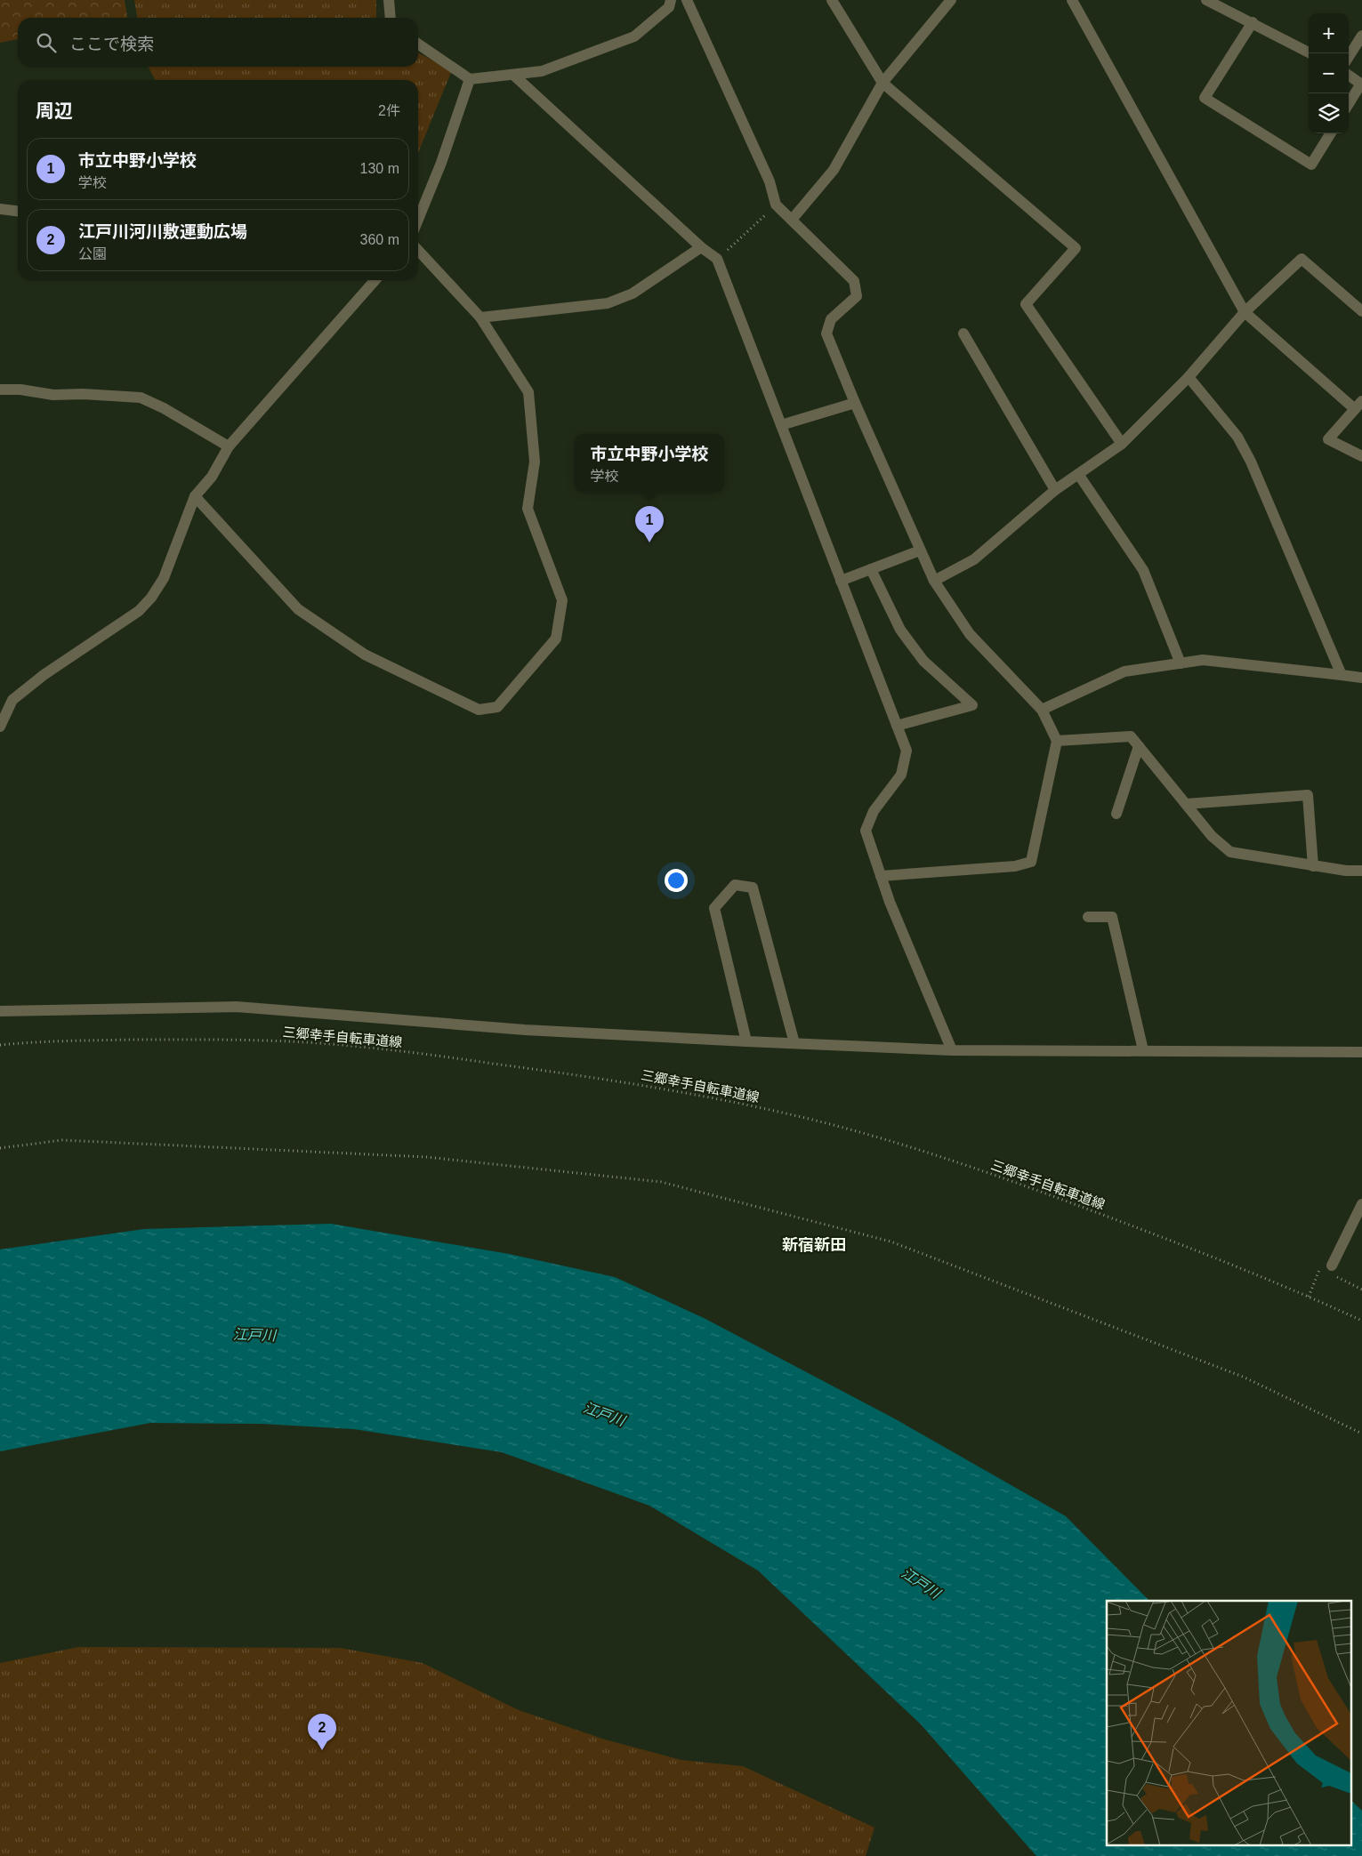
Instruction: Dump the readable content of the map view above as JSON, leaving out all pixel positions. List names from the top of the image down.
{
  "streets": {
    "path": ["三郷幸手自転車道線"]
  },
  "districts": ["新宿新田"],
  "water": ["江戸川"],
  "page": {
    "map_buttons": ["+", "−"],
    "search": "ここで検索",
    "heading": ["周辺", "2件"],
    "list": [
      {
        "mark": "1",
        "name": "市立中野小学校",
        "note": "学校",
        "value": "130 m"
      },
      {
        "mark": "2",
        "name": "江戸川河川敷運動広場",
        "note": "公園",
        "value": "360 m"
      }
    ],
    "popup": ["市立中野小学校", "学校"],
    "pins": ["1", "2"]
  }
}
